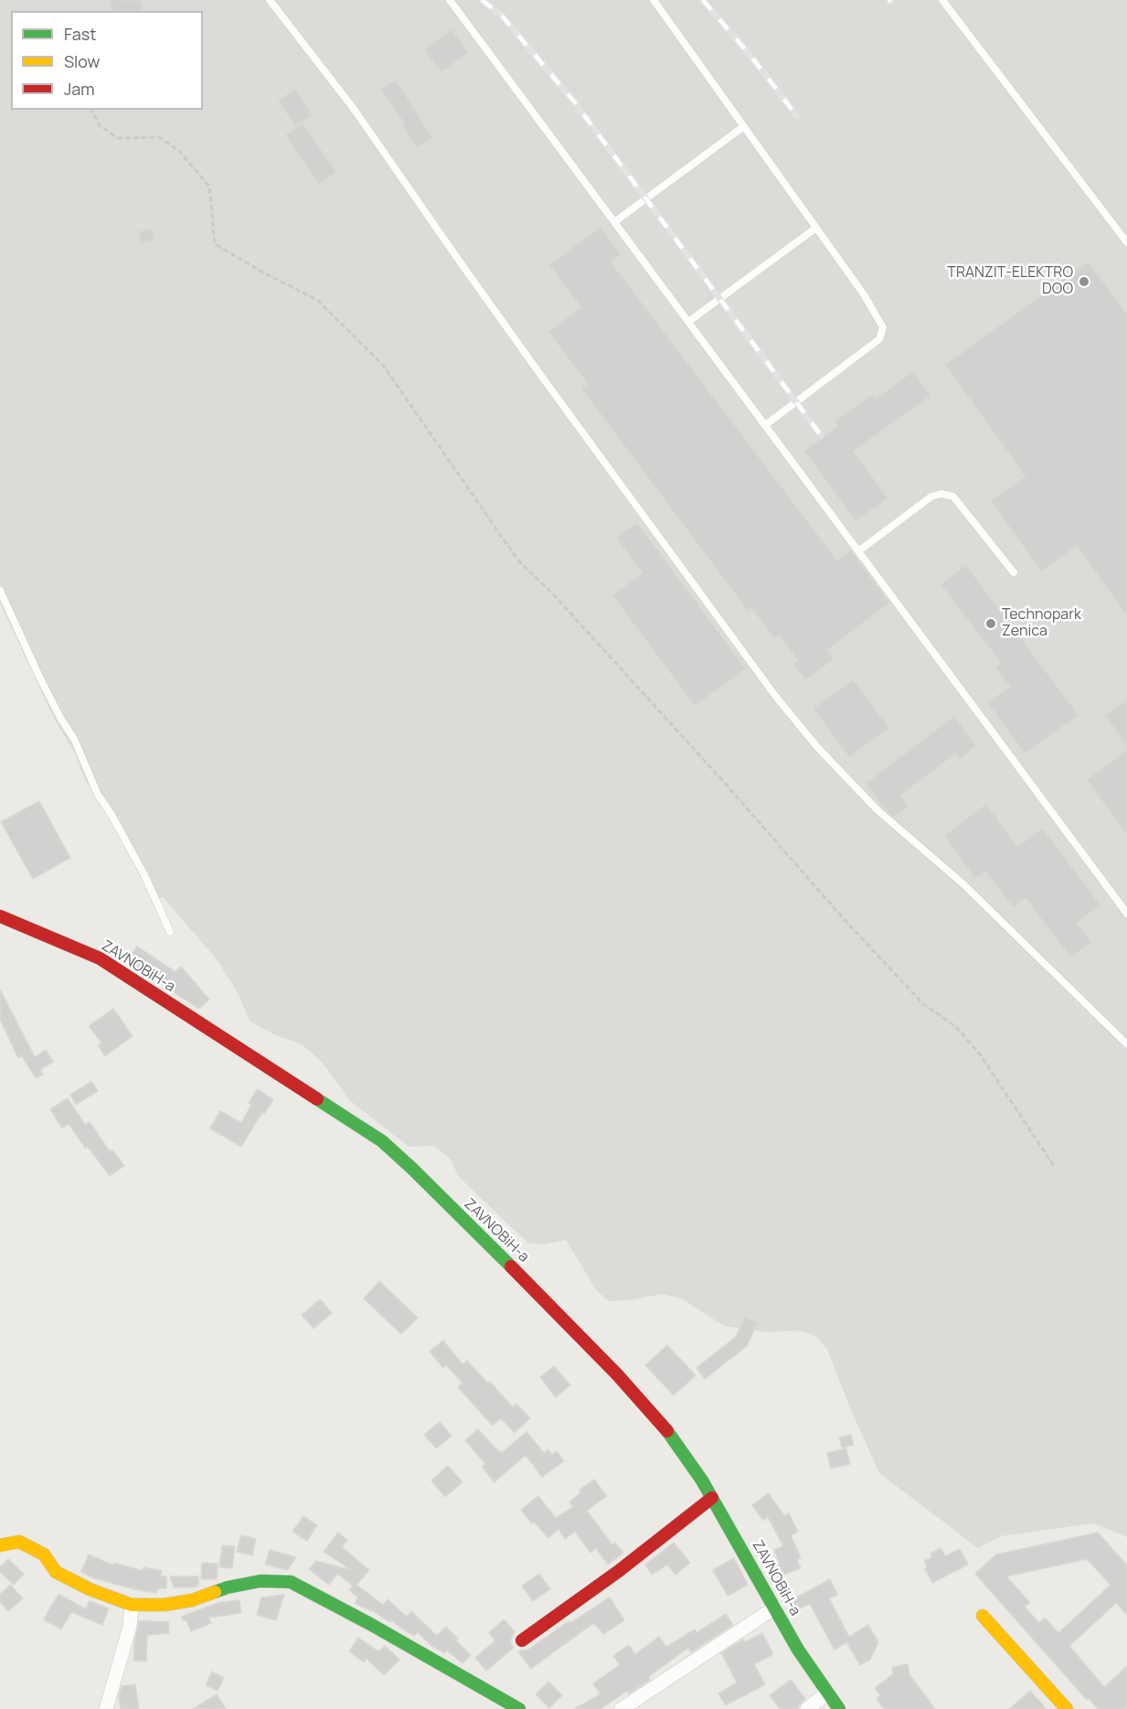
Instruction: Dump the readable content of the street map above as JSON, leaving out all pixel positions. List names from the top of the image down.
{
  "streets": {
    "main road": ["ZAVNOBiH-a"]
  },
  "places": ["TRANZIT-ELEKTRO DOO", "Technopark Zenica"],
  "legend": ["Fast", "Slow", "Jam"]
}
